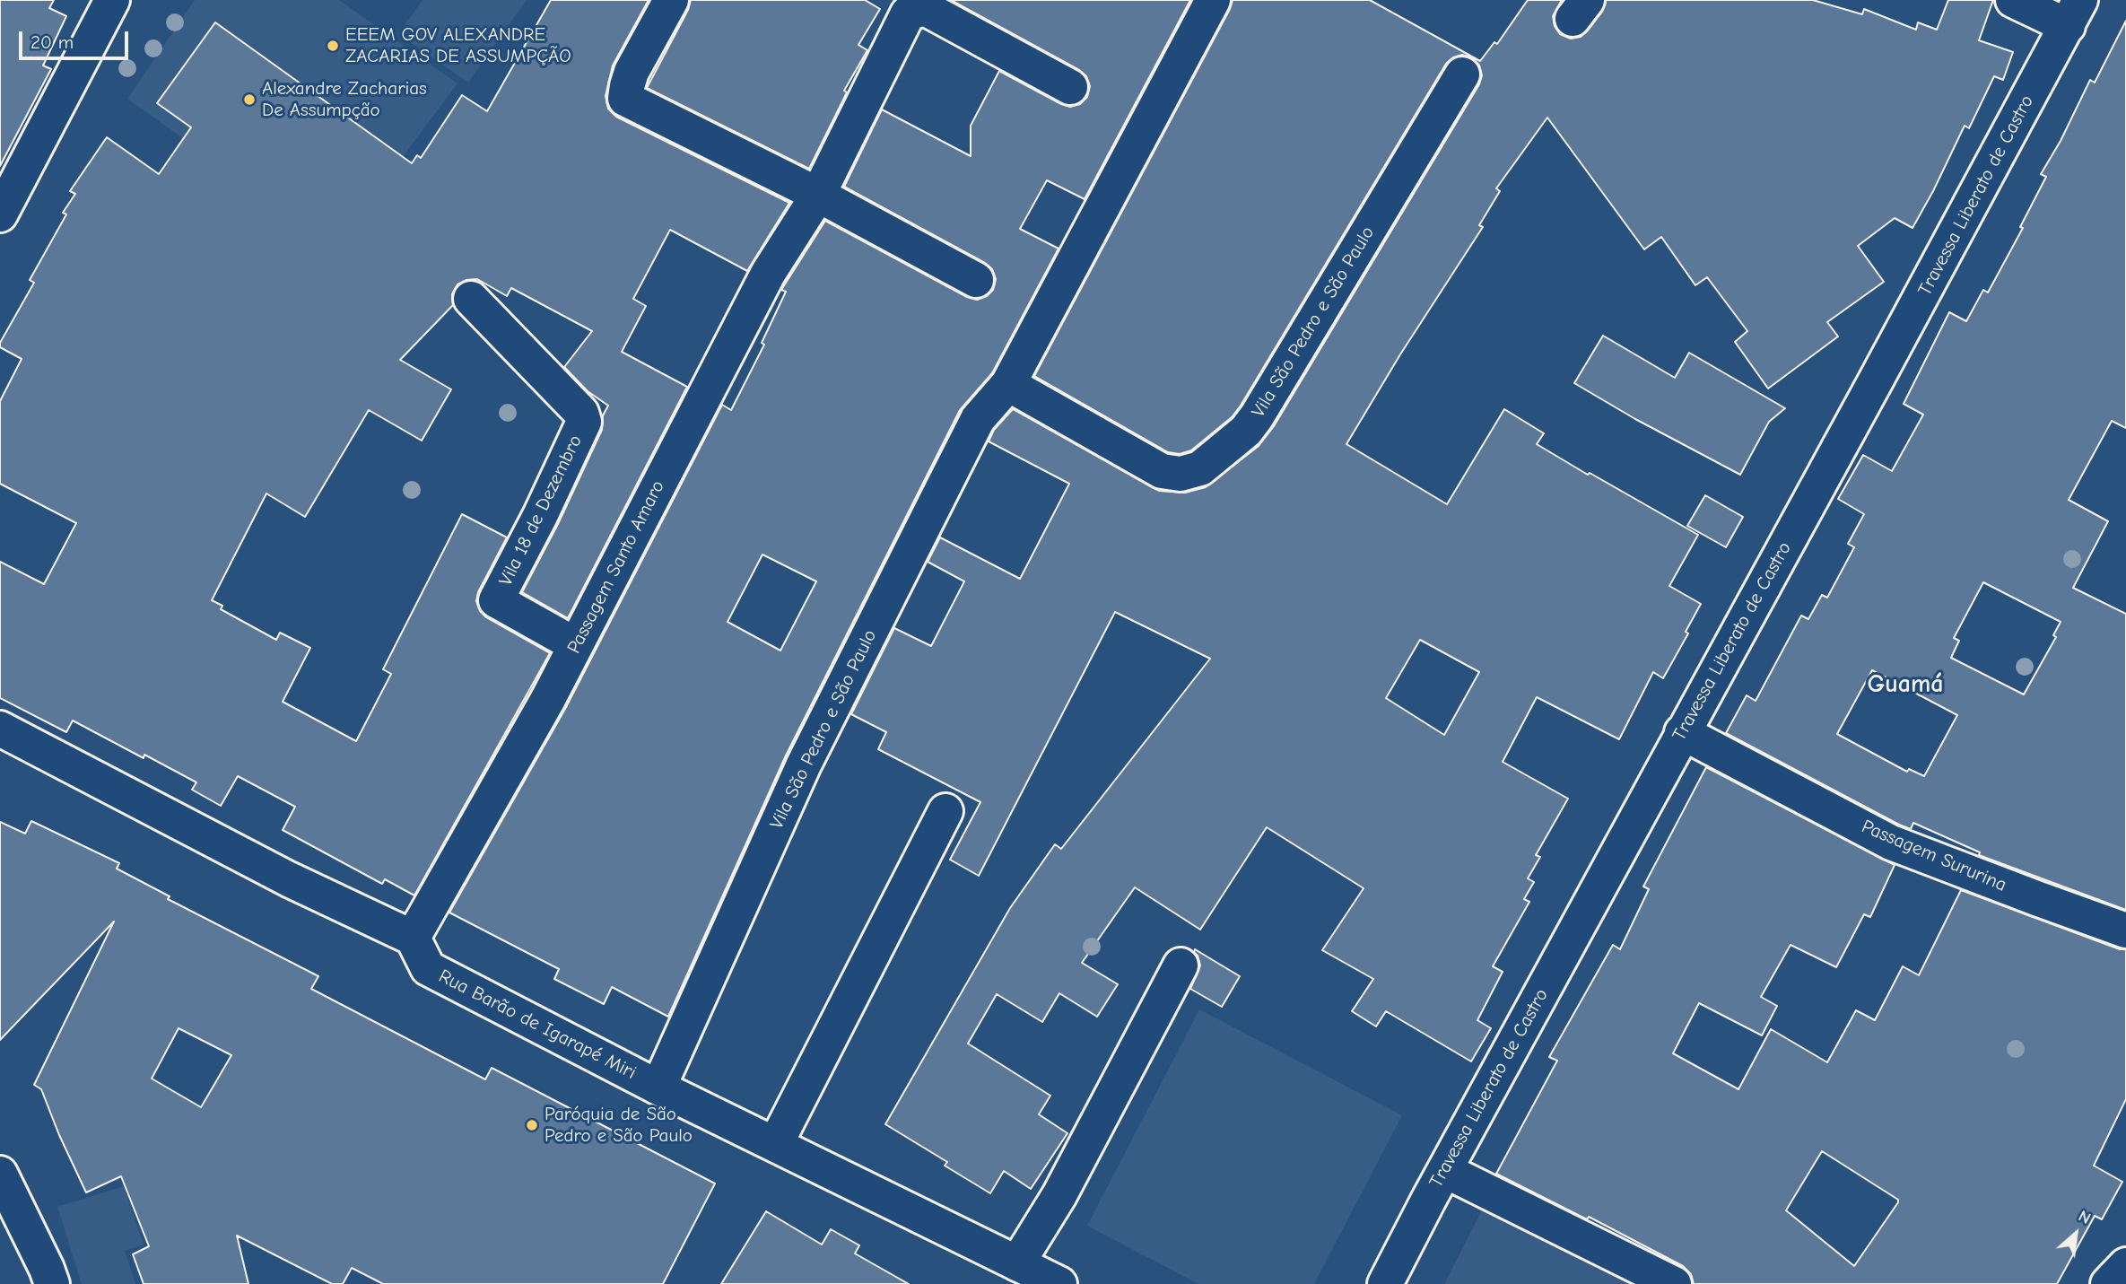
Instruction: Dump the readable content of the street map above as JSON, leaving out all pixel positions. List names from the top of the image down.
{
  "streets": {
    "street": [
      "Travessa Liberato de Castro",
      "Vila São Pedro e São Paulo",
      "Vila 18 de Dezembro",
      "Passagem Santo Amaro",
      "Passagem Sururina",
      "Rua Barão de Igarapé Miri"
    ]
  },
  "crossings": [
    ["Travessa Liberato de Castro", "Passagem Sururina"],
    ["Vila São Pedro e São Paulo", "Rua Barão de Igarapé Miri"],
    ["Vila 18 de Dezembro", "Passagem Santo Amaro"],
    ["Passagem Santo Amaro", "Rua Barão de Igarapé Miri"]
  ],
  "districts": ["Guamá"],
  "places": ["EEEM GOV ALEXANDRE ZACARIAS DE ASSUMPÇÃO", "Alexandre Zacharias De Assumpção", "Paróquia de São Pedro e São Paulo"],
  "scale_bar": "20 m",
  "north": "top right"
}
